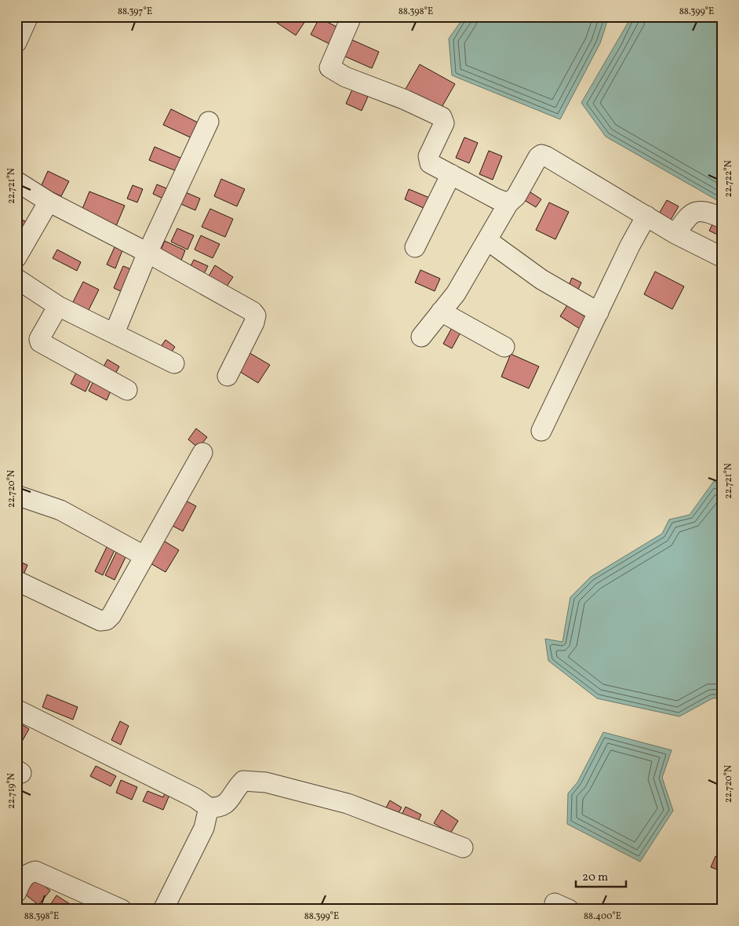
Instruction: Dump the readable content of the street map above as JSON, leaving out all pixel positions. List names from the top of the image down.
{
  "scale_bar": "20 m",
  "coordinates": [
    "88.397°E",
    "88.398°E",
    "88.399°E",
    "22.722°N",
    "22.721°N",
    "22.720°N",
    "22.719°N",
    "88.400°E"
  ]
}
